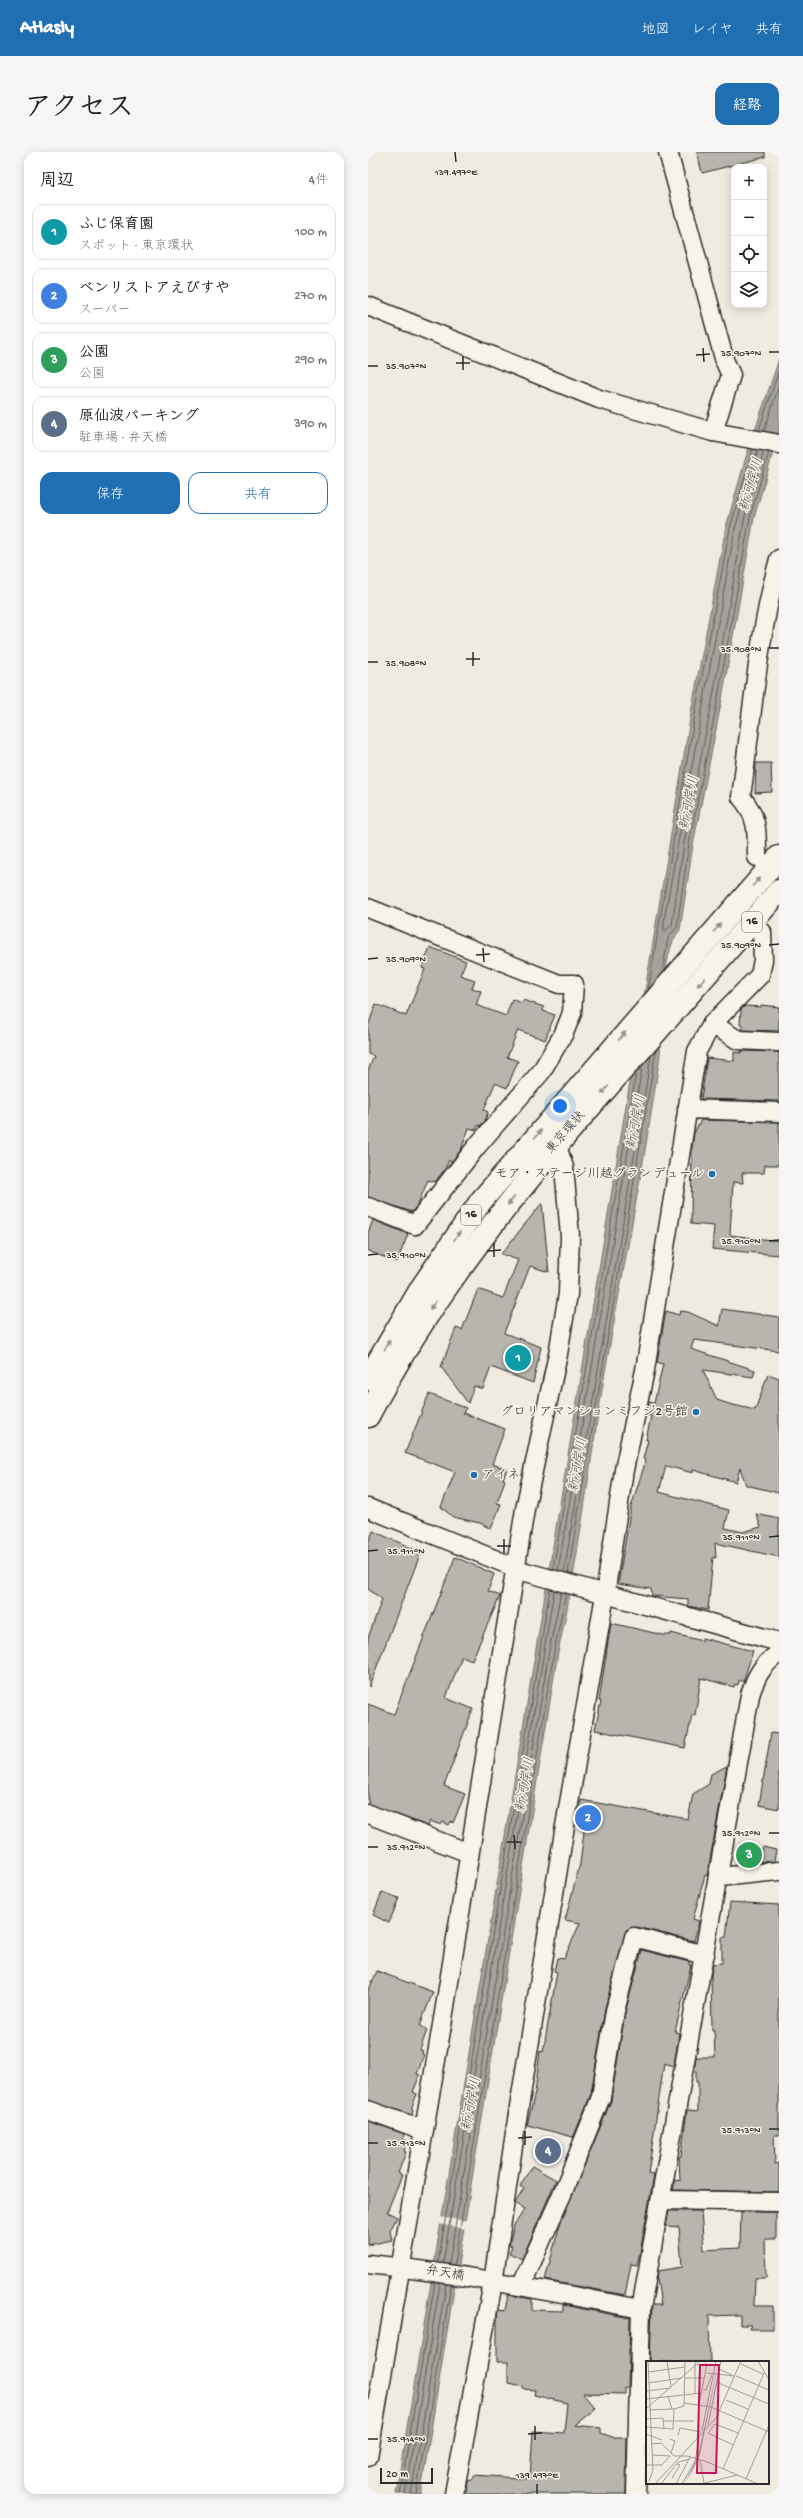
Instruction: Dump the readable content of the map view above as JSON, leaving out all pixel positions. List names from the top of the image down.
{
  "streets": {
    "highway": ["16", "東京環状"],
    "street": ["弁天橋"]
  },
  "water": ["新河岸川"],
  "places": ["モア・ステージ川越グランデュール", "グロリアマンションミフジ2号館", "アイネ"],
  "scale_bar": "20 m",
  "page": {
    "header": "Atlasly",
    "nav": ["地図", "レイヤ", "共有"],
    "title": "アクセス",
    "buttons": [
      "経路",
      ["保存", "共有"]
    ],
    "heading": ["周辺", "4件"],
    "map_buttons": ["+", "−"],
    "list": [
      {
        "mark": "1",
        "name": "ふじ保育園",
        "note": "スポット · 東京環状",
        "value": "100 m"
      },
      {
        "mark": "2",
        "name": "ベンリストアえびすや",
        "note": "スーパー",
        "value": "270 m"
      },
      {
        "mark": "3",
        "name": "公園",
        "note": "公園",
        "value": "290 m"
      },
      {
        "mark": "4",
        "name": "原仙波パーキング",
        "note": "駐車場 · 弁天橋",
        "value": "390 m"
      }
    ],
    "pins": [
      "1",
      "2",
      "3",
      "4"
    ],
    "scale": "20 m"
  },
  "coordinates": [
    "139.497°E",
    "35.907°N",
    "35.908°N",
    "35.909°N",
    "35.910°N",
    "35.911°N",
    "35.912°N",
    "35.913°N",
    "35.914°N"
  ]
}
